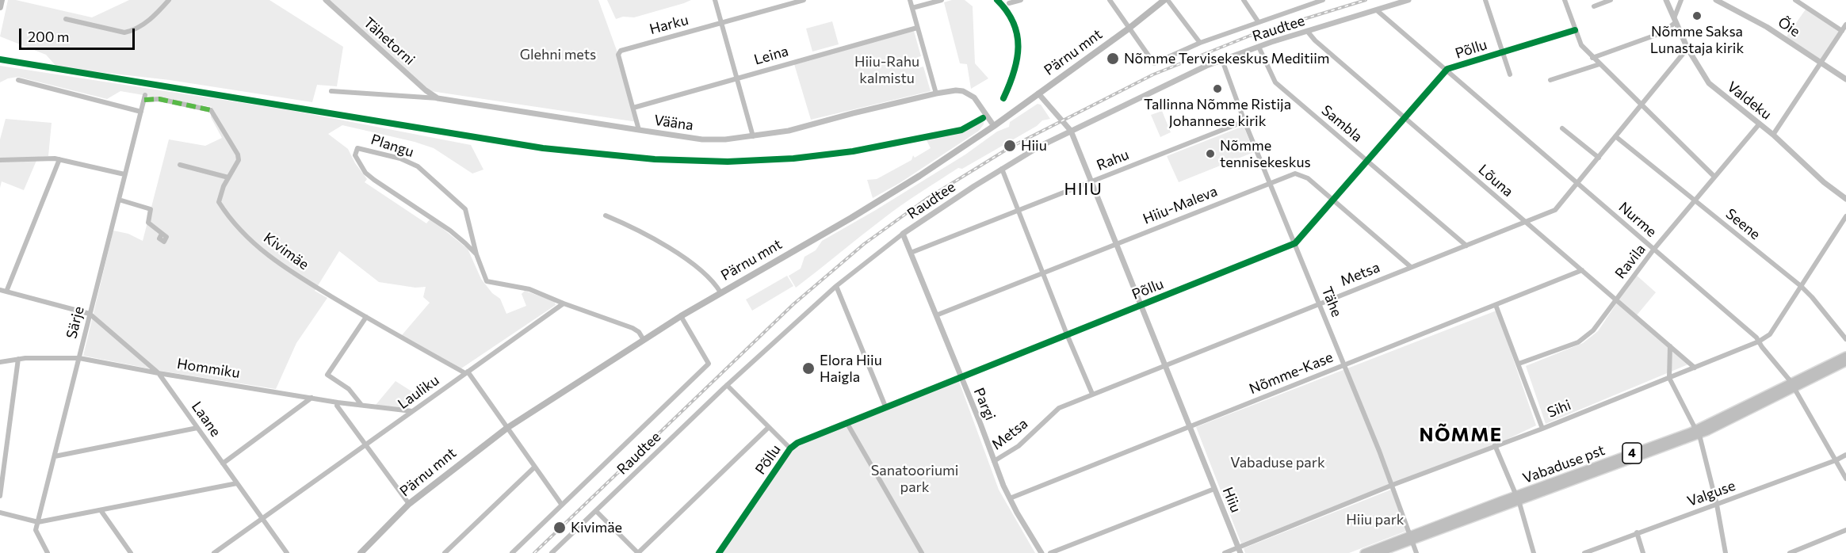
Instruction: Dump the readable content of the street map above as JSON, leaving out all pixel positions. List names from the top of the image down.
{
  "streets": {
    "highway": ["4", "Vabaduse pst"],
    "main road": ["Pärnu mnt"],
    "street": [
      "Harku",
      "Õie",
      "Raudtee",
      "Tähetorni",
      "Põllu",
      "Leina",
      "Valdeku",
      "Vääna",
      "Sambla",
      "Plangu",
      "Rahu",
      "Lõuna",
      "Hiiu-Maleva",
      "Nurme",
      "Seene",
      "Kivimäe",
      "Ravila",
      "Metsa",
      "Tähe",
      "Särje",
      "Hommiku",
      "Nõmme-Kase",
      "Lauliku",
      "Pargi",
      "Sihi",
      "Laane",
      "Valguse",
      "Hiiu"
    ]
  },
  "crossings": [
    ["Harku", "Leina"],
    ["Harku", "Vääna"],
    ["Raudtee", "Pärnu mnt"],
    ["Raudtee", "Sambla"],
    ["Raudtee", "Lõuna"],
    ["Raudtee", "Nurme"],
    ["Raudtee", "Kivimäe"],
    ["Raudtee", "Tähe"],
    ["Raudtee", "Pargi"],
    ["Raudtee", "Hiiu"],
    ["Tähetorni", "Vääna"],
    ["Põllu", "Sambla"],
    ["Põllu", "Lõuna"],
    ["Põllu", "Hiiu-Maleva"],
    ["Põllu", "Nurme"],
    ["Põllu", "Tähe"],
    ["Põllu", "Pargi"],
    ["Põllu", "Hiiu"],
    ["Pärnu mnt", "Vääna"],
    ["Pärnu mnt", "Kivimäe"],
    ["Pärnu mnt", "Hiiu"],
    ["Valdeku", "Ravila"],
    ["Valdeku", "Metsa"],
    ["Sambla", "Metsa"],
    ["Plangu", "Lauliku"],
    ["Rahu", "Tähe"],
    ["Rahu", "Pargi"],
    ["Rahu", "Hiiu"],
    ["Lõuna", "Ravila"],
    ["Lõuna", "Metsa"],
    ["Lõuna", "Nõmme-Kase"],
    ["Lõuna", "Sihi"],
    ["Hiiu-Maleva", "Metsa"],
    ["Hiiu-Maleva", "Tähe"],
    ["Hiiu-Maleva", "Pargi"],
    ["Hiiu-Maleva", "Hiiu"],
    ["Nurme", "Ravila"],
    ["Nurme", "Metsa"],
    ["Nurme", "Sihi"],
    ["Nurme", "Vabaduse pst"],
    ["Nurme", "Valguse"],
    ["Seene", "Ravila"],
    ["Seene", "Metsa"],
    ["Seene", "Sihi"],
    ["Kivimäe", "Särje"],
    ["Kivimäe", "Lauliku"],
    ["Metsa", "Tähe"],
    ["Metsa", "Pargi"],
    ["Metsa", "Hiiu"],
    ["Tähe", "Nõmme-Kase"],
    ["Tähe", "Sihi"],
    ["Tähe", "Vabaduse pst"],
    ["Särje", "Hommiku"],
    ["Särje", "Laane"],
    ["Hommiku", "Lauliku"],
    ["Hommiku", "Laane"],
    ["Nõmme-Kase", "Pargi"],
    ["Nõmme-Kase", "Hiiu"],
    ["Lauliku", "Laane"],
    ["Sihi", "Hiiu"]
  ],
  "districts": ["HIIU", "NÕMME"],
  "parks": [
    "Glehni mets",
    "Hiiu-Rahu kalmistu",
    "Vabaduse park",
    "Sanatooriumi park",
    "Hiiu park"
  ],
  "places": [
    "Nõmme Saksa Lunastaja kirik",
    "Nõmme Tervisekeskus Meditiim",
    "Tallinna Nõmme Ristija Johannese kirik",
    "Hiiu",
    "Nõmme tennisekeskus",
    "Elora Hiiu Haigla",
    "Kivimäe"
  ],
  "scale_bar": "200 m"
}
